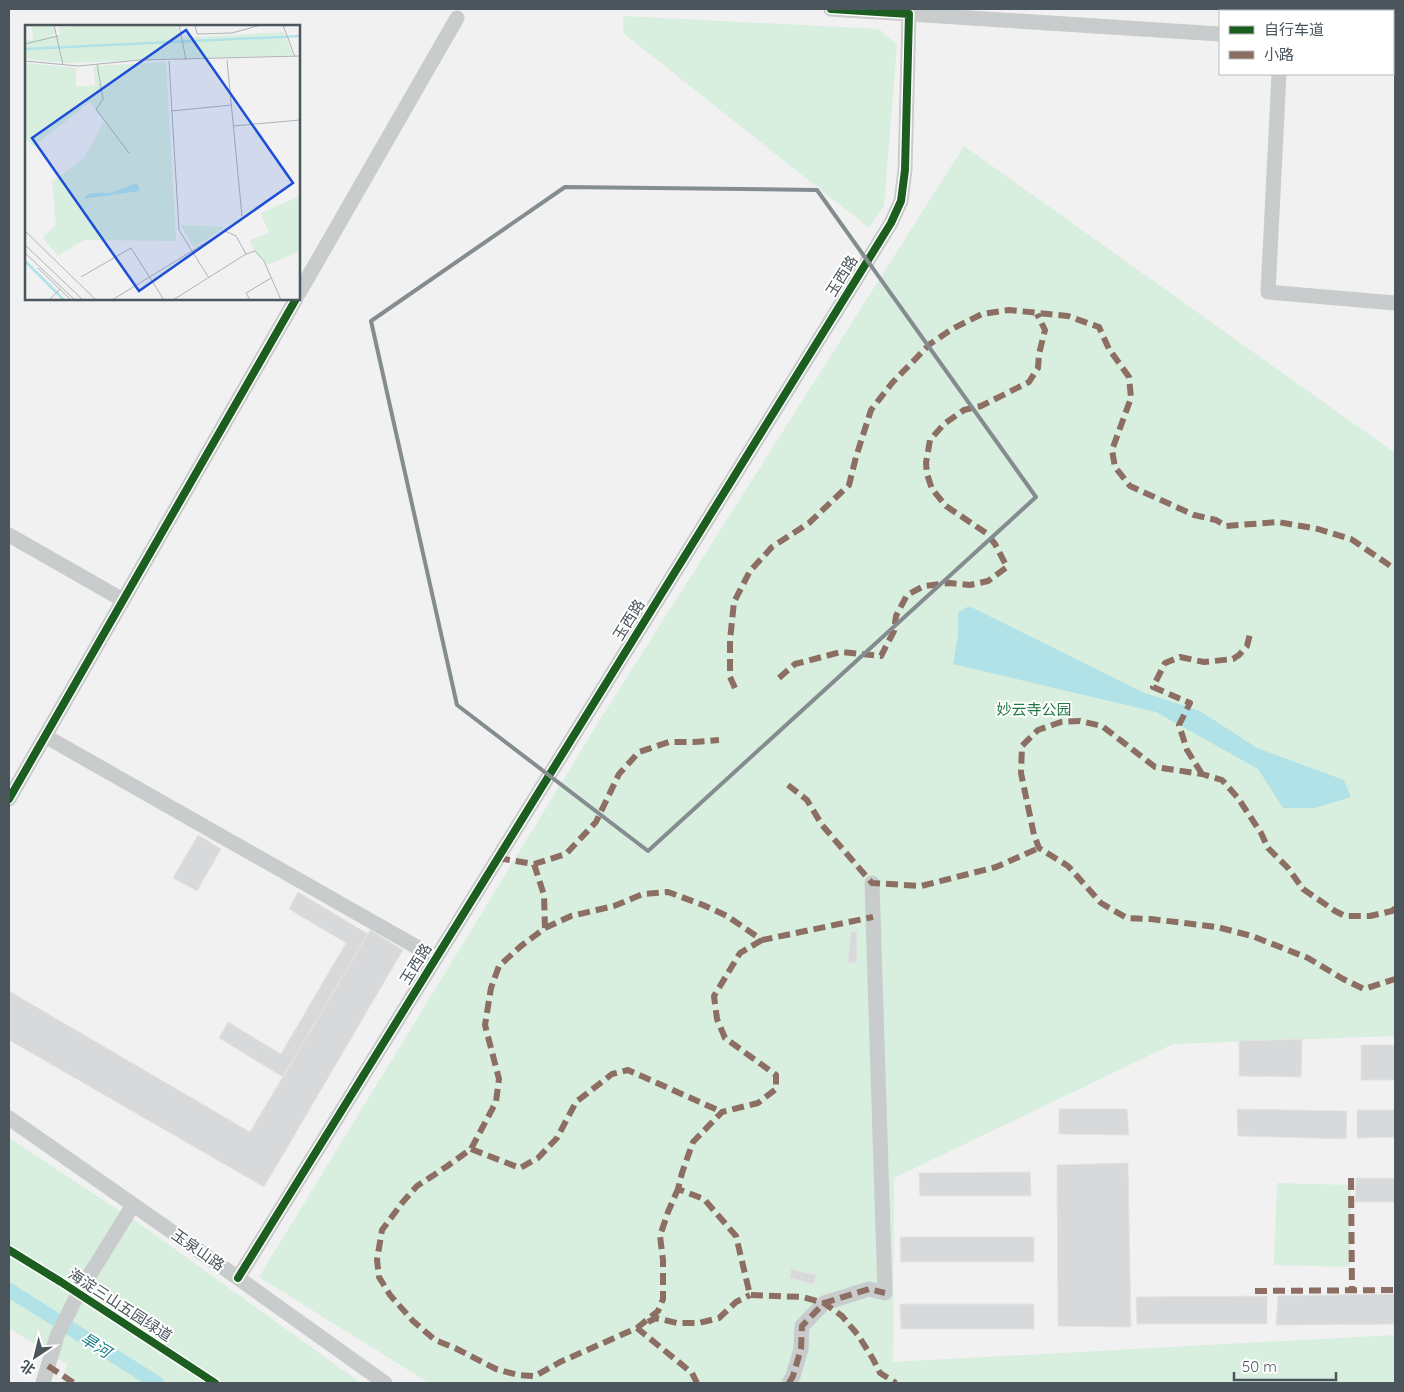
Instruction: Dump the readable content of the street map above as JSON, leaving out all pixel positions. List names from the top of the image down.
{
  "streets": {
    "street": ["玉西路", "玉泉山路"],
    "cycle path": ["海淀三山五园绿道"]
  },
  "crossings": [
    ["玉西路", "玉泉山路"]
  ],
  "water": ["旱河"],
  "parks": ["妙云寺公园"],
  "legend": ["自行车道", "小路"],
  "scale_bar": "50 m",
  "north": "bottom left"
}
